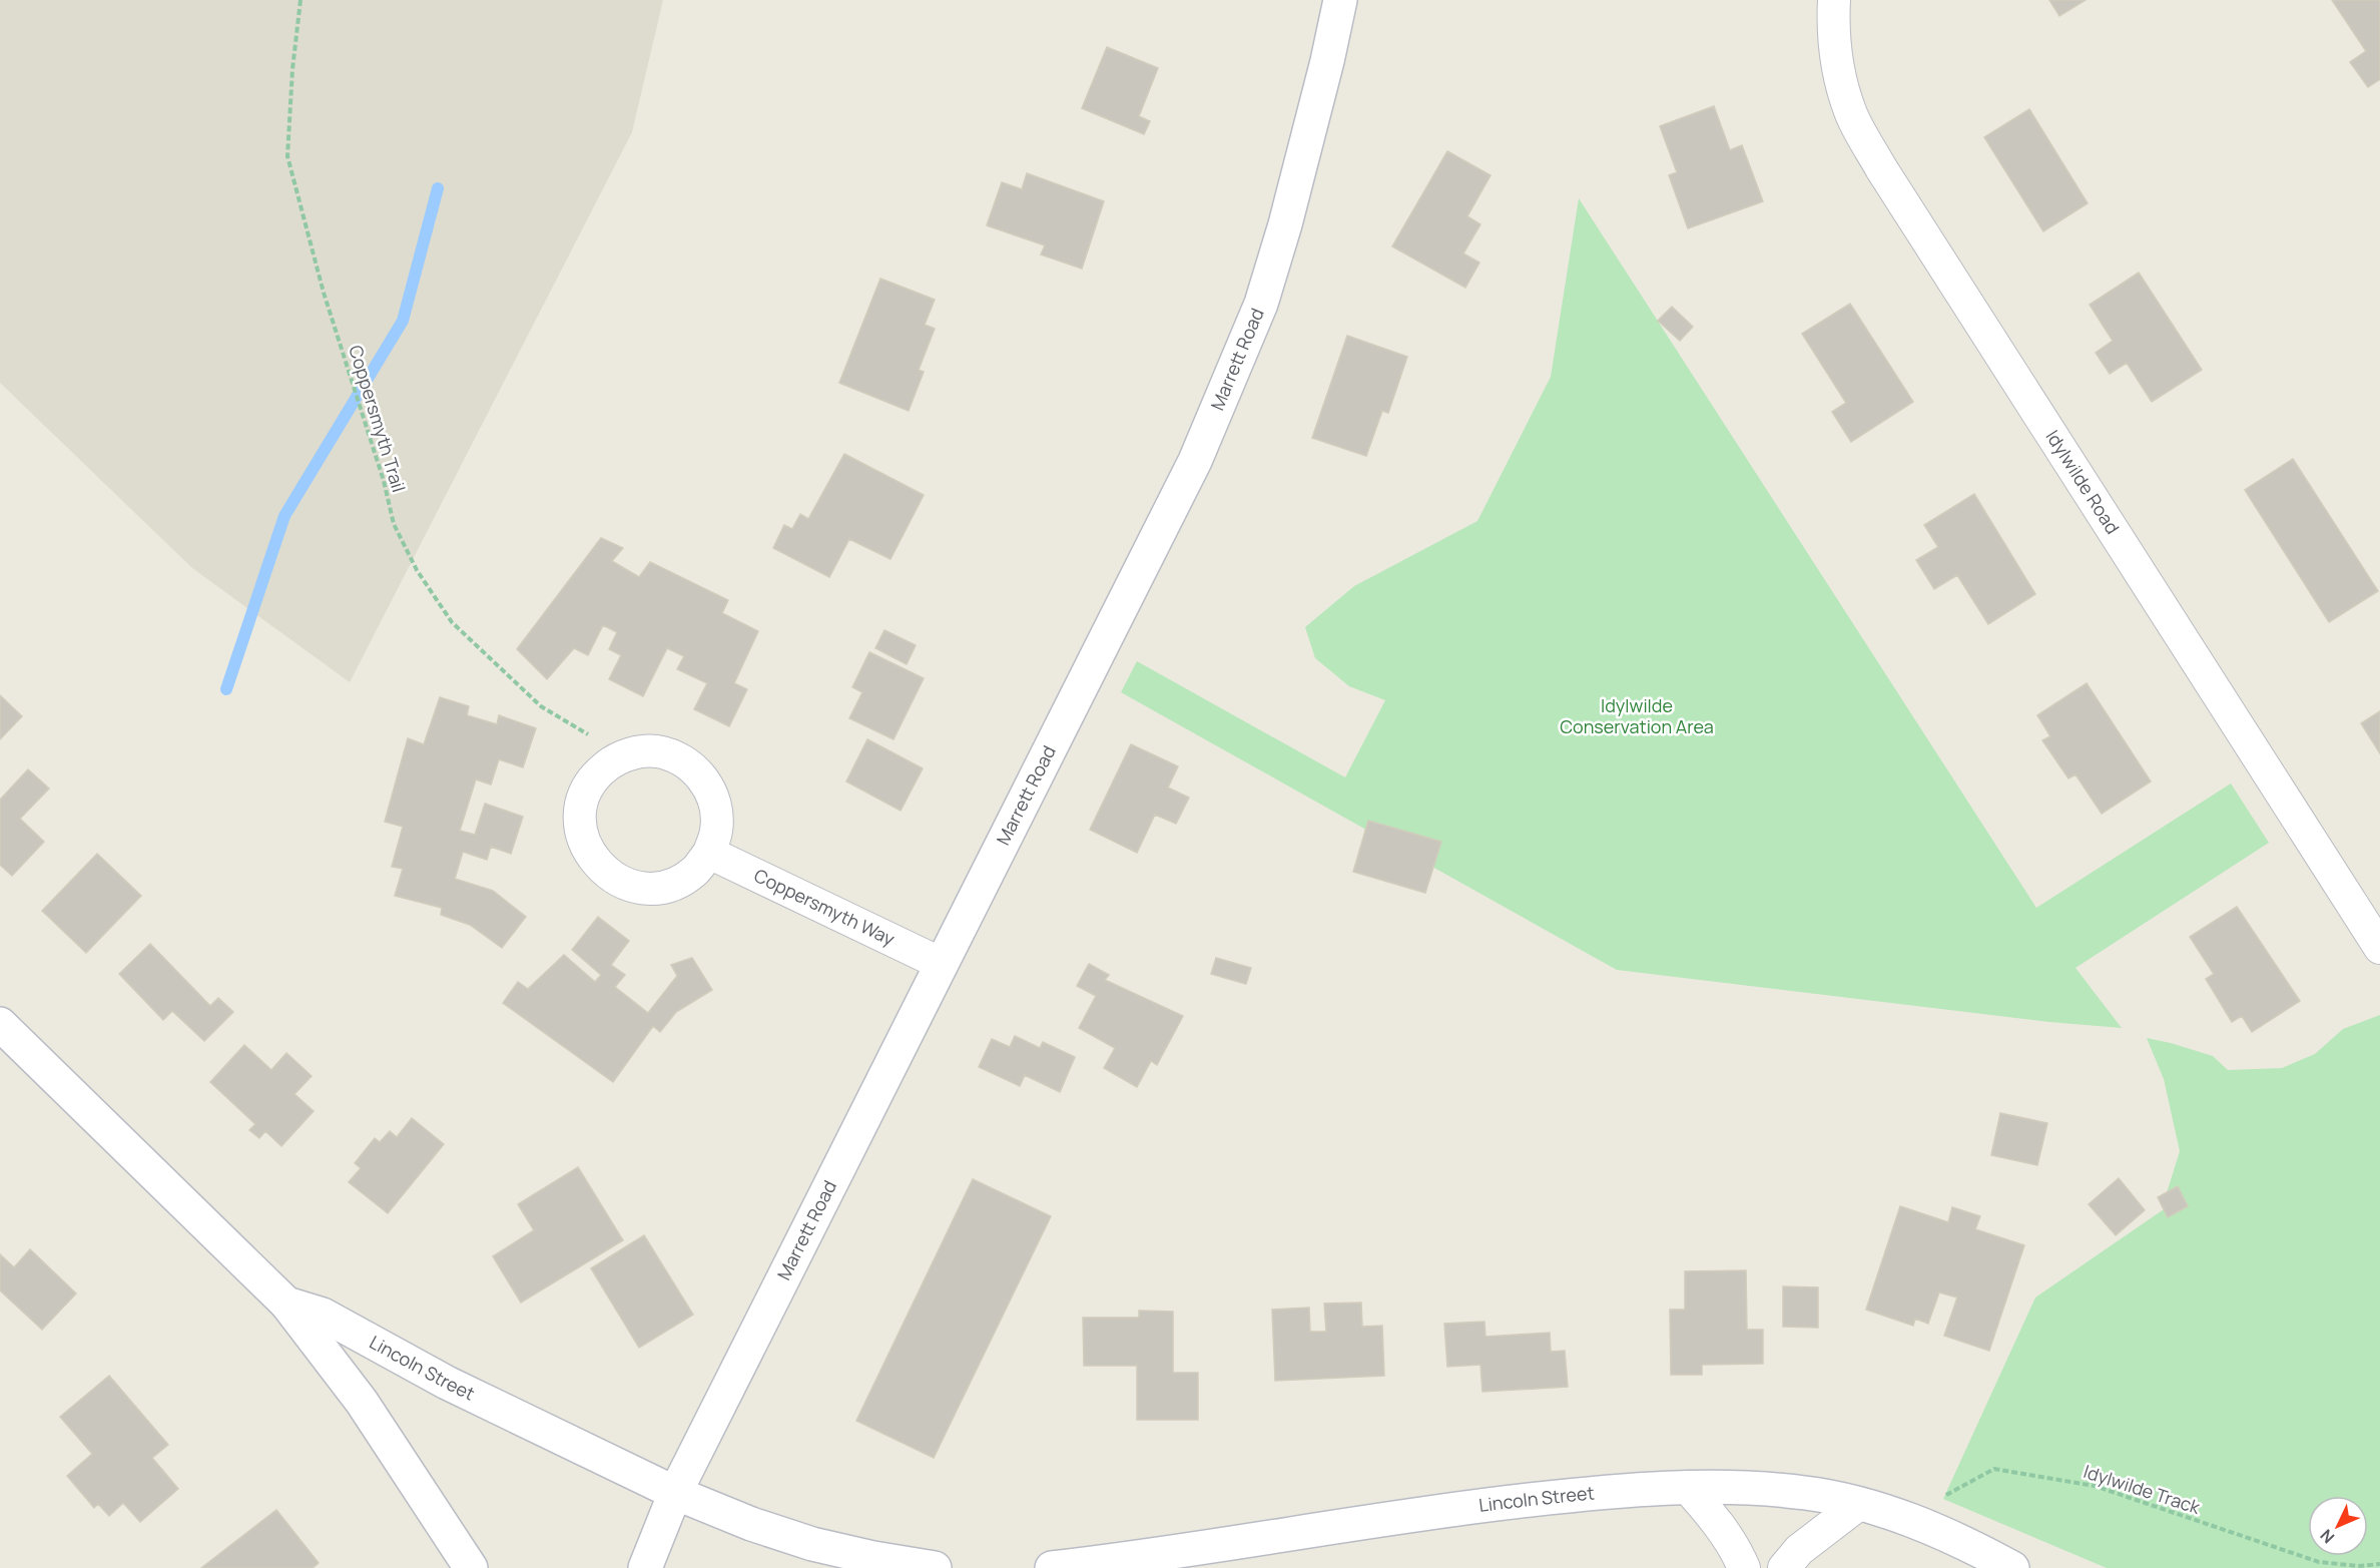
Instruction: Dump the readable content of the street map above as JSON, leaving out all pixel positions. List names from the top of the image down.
{
  "streets": {
    "street": [
      "Marrett Road",
      "Idylwilde Road",
      "Coppersmyth Way",
      "Lincoln Street"
    ],
    "path": ["Coppersmyth Trail", "Idylwilde Track"]
  },
  "crossings": [
    ["Marrett Road", "Coppersmyth Way"],
    ["Marrett Road", "Lincoln Street"],
    ["Coppersmyth Trail", "Coppersmyth Way"],
    ["Lincoln Street", "Idylwilde Track"]
  ],
  "parks": ["Idylwilde Conservation Area"],
  "north": "bottom left"
}
